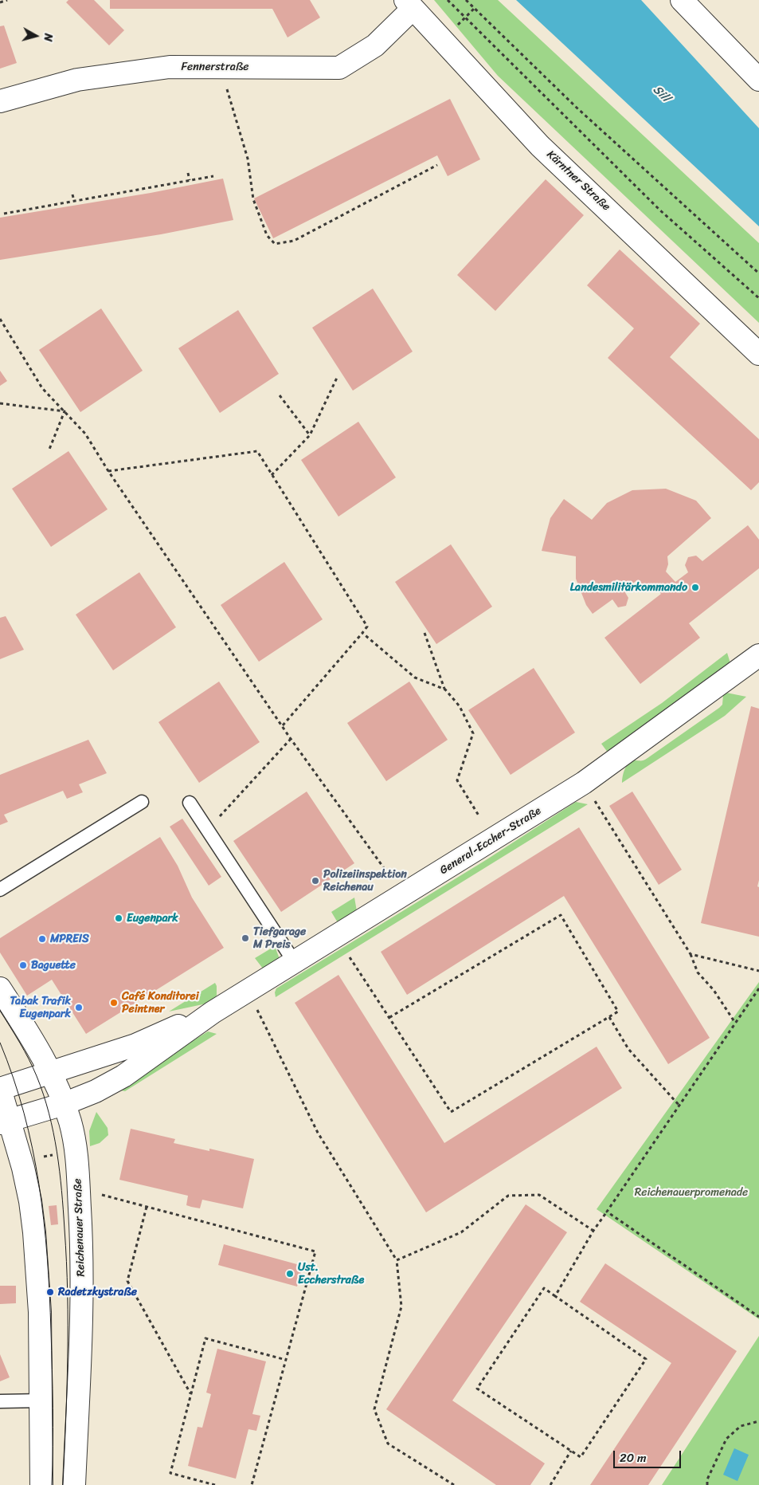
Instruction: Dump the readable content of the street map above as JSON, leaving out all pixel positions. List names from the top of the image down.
{
  "streets": {
    "street": [
      "Fennerstraße",
      "Kärntner Straße",
      "General-Eccher-Straße",
      "Reichenauer Straße"
    ]
  },
  "crossings": [
    ["Fennerstraße", "Kärntner Straße"],
    ["General-Eccher-Straße", "Reichenauer Straße"]
  ],
  "water": ["Sill"],
  "parks": ["Reichenauerpromenade"],
  "places": [
    "Landesmilitärkommando",
    "Polizeiinspektion Reichenau",
    "Eugenpark",
    "Tiefgarage M Preis",
    "MPREIS",
    "Baguette",
    "Café Konditorei Peintner",
    "Tabak Trafik Eugenpark",
    "Ust. Eccherstraße",
    "Radetzkystraße"
  ],
  "scale_bar": "20 m",
  "north": "right"
}
